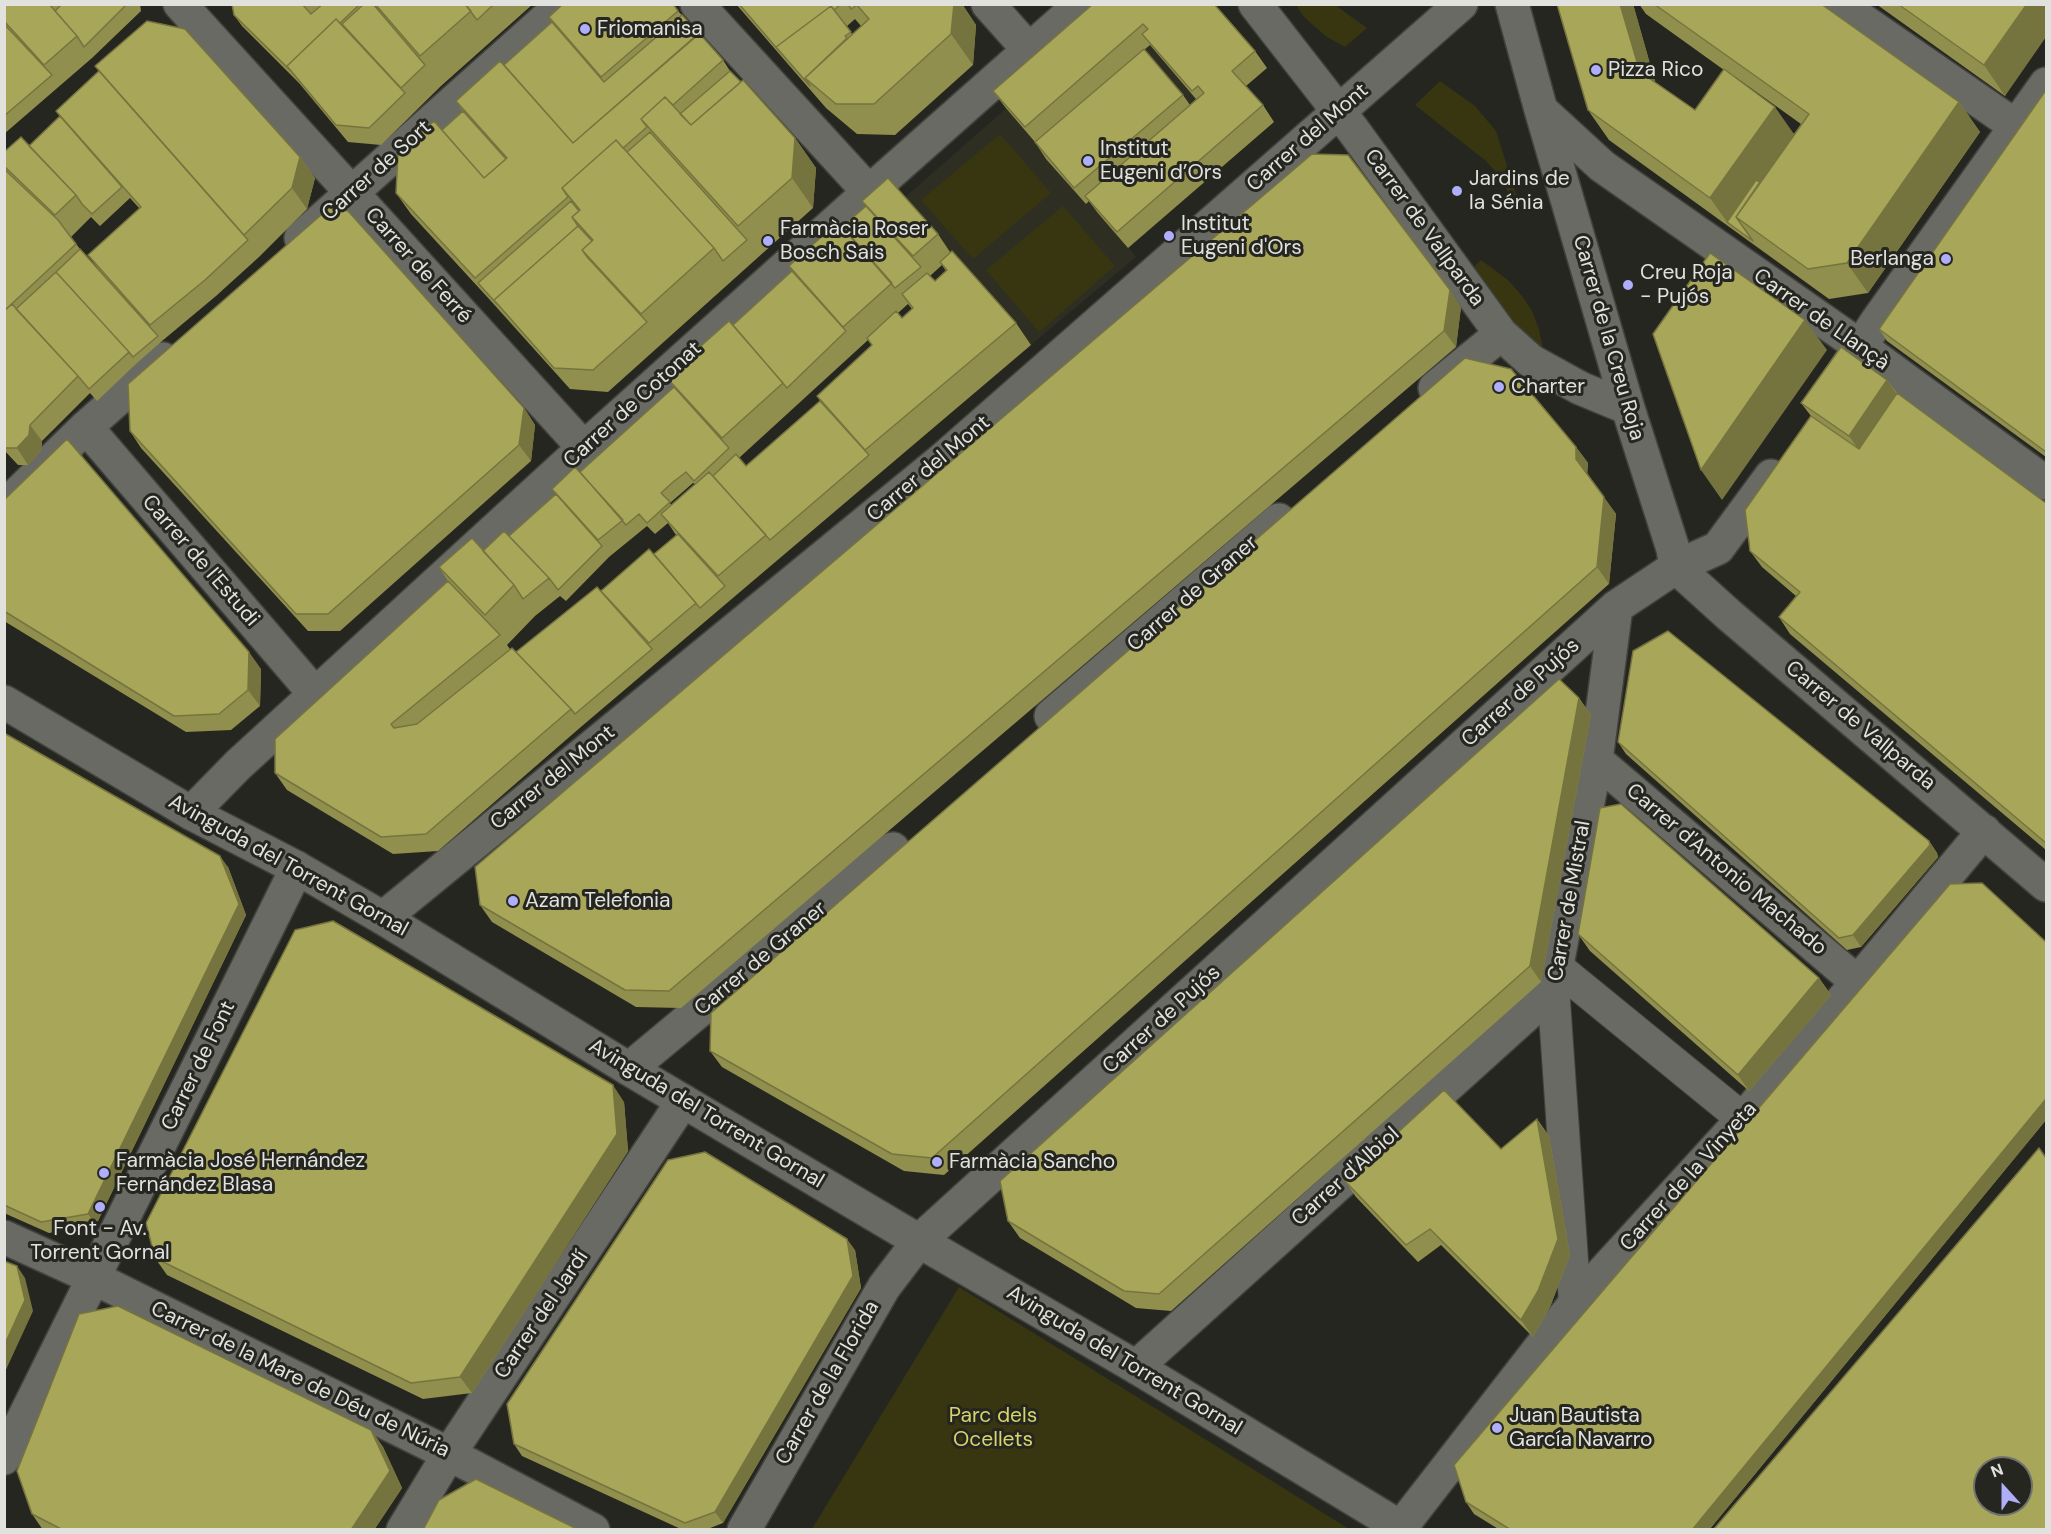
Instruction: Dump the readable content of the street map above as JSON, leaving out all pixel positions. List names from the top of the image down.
{
  "streets": {
    "street": [
      "Carrer del Mont",
      "Carrer de Sort",
      "Carrer de Vallparda",
      "Carrer de Ferré",
      "Carrer de Llançà",
      "Carrer de la Creu Roja",
      "Carrer de Cotonat",
      "Carrer de l'Estudi",
      "Carrer de Graner",
      "Carrer de Pujós",
      "Avinguda del Torrent Gornal",
      "Carrer d'Antonio Machado",
      "Carrer de Mistral",
      "Carrer de Font",
      "Carrer d'Albiol",
      "Carrer de la Vinyeta",
      "Carrer del Jardí",
      "Carrer de la Mare de Déu de Núria",
      "Carrer de la Florida"
    ]
  },
  "crossings": [
    ["Carrer del Mont", "Carrer de Vallparda"],
    ["Carrer del Mont", "Avinguda del Torrent Gornal"],
    ["Carrer de Sort", "Carrer de Ferré"],
    ["Carrer de Vallparda", "Carrer de la Creu Roja"],
    ["Carrer de Vallparda", "Carrer de Pujós"],
    ["Carrer de Vallparda", "Carrer de la Vinyeta"],
    ["Carrer de Ferré", "Carrer de Cotonat"],
    ["Carrer de Llançà", "Carrer de la Creu Roja"],
    ["Carrer de la Creu Roja", "Carrer de Pujós"],
    ["Carrer de Cotonat", "Carrer de l'Estudi"],
    ["Carrer de Cotonat", "Avinguda del Torrent Gornal"],
    ["Carrer de Graner", "Avinguda del Torrent Gornal"],
    ["Carrer de Pujós", "Avinguda del Torrent Gornal"],
    ["Carrer de Pujós", "Carrer de Mistral"],
    ["Carrer de Pujós", "Carrer de la Florida"],
    ["Avinguda del Torrent Gornal", "Carrer de Font"],
    ["Avinguda del Torrent Gornal", "Carrer d'Albiol"],
    ["Avinguda del Torrent Gornal", "Carrer de la Vinyeta"],
    ["Avinguda del Torrent Gornal", "Carrer del Jardí"],
    ["Avinguda del Torrent Gornal", "Carrer de la Florida"],
    ["Carrer d'Antonio Machado", "Carrer de Mistral"],
    ["Carrer d'Antonio Machado", "Carrer de la Vinyeta"],
    ["Carrer de Mistral", "Carrer d'Albiol"],
    ["Carrer de Mistral", "Carrer de la Vinyeta"],
    ["Carrer de Font", "Carrer de la Mare de Déu de Núria"],
    ["Carrer del Jardí", "Carrer de la Mare de Déu de Núria"]
  ],
  "parks": ["Parc dels Ocellets"],
  "places": [
    "Friomanisa",
    "Pizza Rico",
    "Institut Eugeni d’Ors",
    "Jardins de la Sénia",
    "Institut Eugeni d'Ors",
    "Farmàcia Roser Bosch Sais",
    "Berlanga",
    "Creu Roja - Pujós",
    "Charter",
    "Azam Telefonia",
    "Farmàcia Sancho",
    "Farmàcia José Hernández Fernández Blasa",
    "Font - Av. Torrent Gornal",
    "Juan Bautista García Navarro"
  ],
  "north": "top"
}
